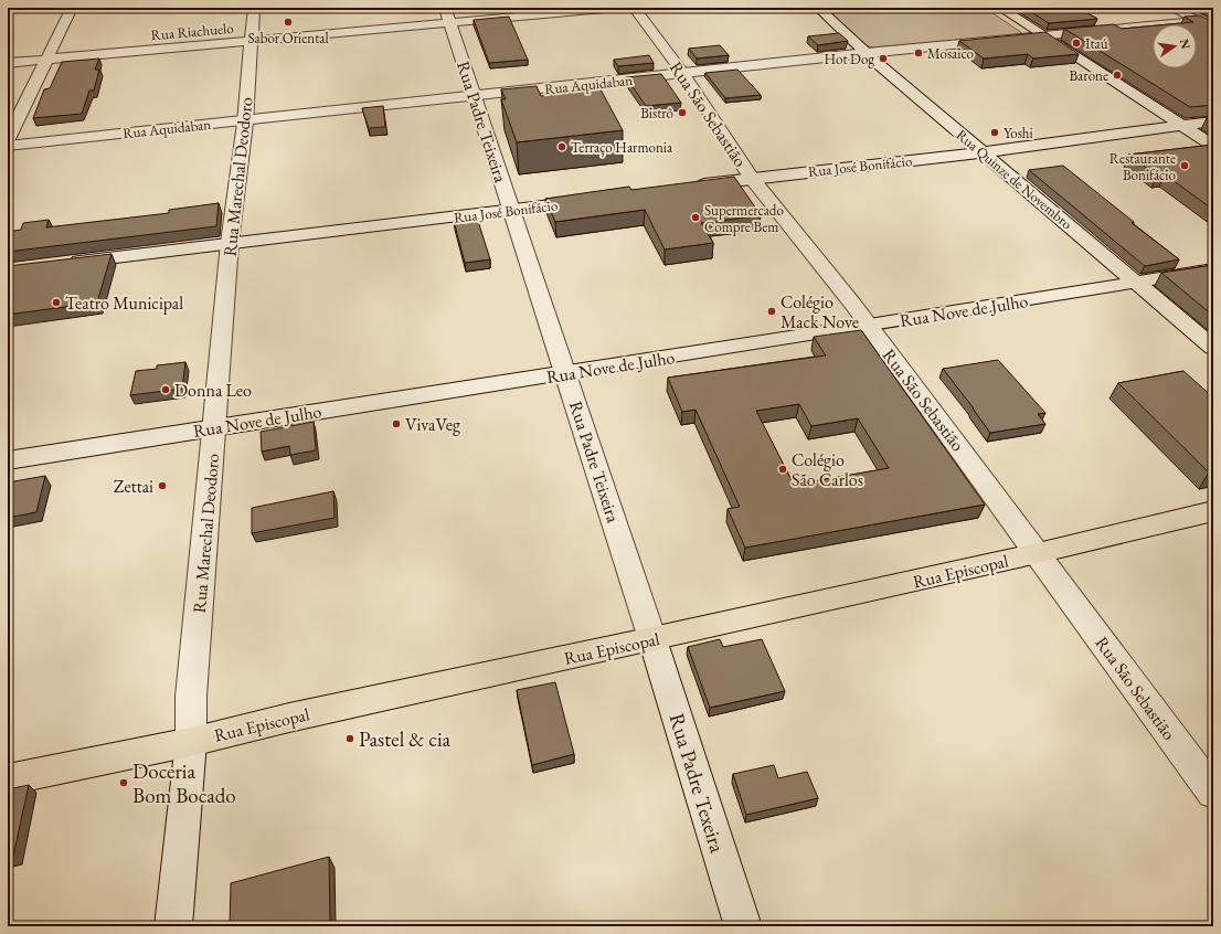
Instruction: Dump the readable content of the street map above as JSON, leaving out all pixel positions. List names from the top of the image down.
{
  "streets": {
    "main road": ["Rua Episcopal"],
    "street": [
      "Rua Riachuelo",
      "Rua Aquidaban",
      "Rua São Sebastião",
      "Rua Padre Teixeira",
      "Rua José Bonifácio",
      "Rua Marechal Deodoro",
      "Rua Quinze de Novembro",
      "Rua Nove de Julho",
      "Rua Padre Texeira"
    ]
  },
  "crossings": [
    ["Rua Riachuelo", "Rua Padre Teixeira"],
    ["Rua Riachuelo", "Rua Marechal Deodoro"],
    ["Rua Aquidaban", "Rua São Sebastião"],
    ["Rua Aquidaban", "Rua Padre Teixeira"],
    ["Rua Aquidaban", "Rua Marechal Deodoro"],
    ["Rua Aquidaban", "Rua Quinze de Novembro"],
    ["Rua São Sebastião", "Rua José Bonifácio"],
    ["Rua São Sebastião", "Rua Nove de Julho"],
    ["Rua São Sebastião", "Rua Episcopal"],
    ["Rua Padre Teixeira", "Rua José Bonifácio"],
    ["Rua Padre Teixeira", "Rua Nove de Julho"],
    ["Rua Padre Teixeira", "Rua Episcopal"],
    ["Rua Padre Teixeira", "Rua Padre Texeira"],
    ["Rua José Bonifácio", "Rua Marechal Deodoro"],
    ["Rua José Bonifácio", "Rua Quinze de Novembro"],
    ["Rua Marechal Deodoro", "Rua Nove de Julho"],
    ["Rua Marechal Deodoro", "Rua Episcopal"],
    ["Rua Quinze de Novembro", "Rua Nove de Julho"],
    ["Rua Episcopal", "Rua Padre Texeira"]
  ],
  "places": [
    "Sabor Oriental",
    "Itaú",
    "Mosaico",
    "Hot Dog",
    "Barone",
    "Bistrô",
    "Yoshi",
    "Terraço Harmonia",
    "Restaurante Bonifácio",
    "Supermercado Compre Bem",
    "Teatro Municipal",
    "Colégio Mack Nove",
    "Donna Leo",
    "VivaVeg",
    "Colégio São Carlos",
    "Zettai",
    "Pastel & cia",
    "Doceria Bom Bocado"
  ],
  "north": "right"
}
